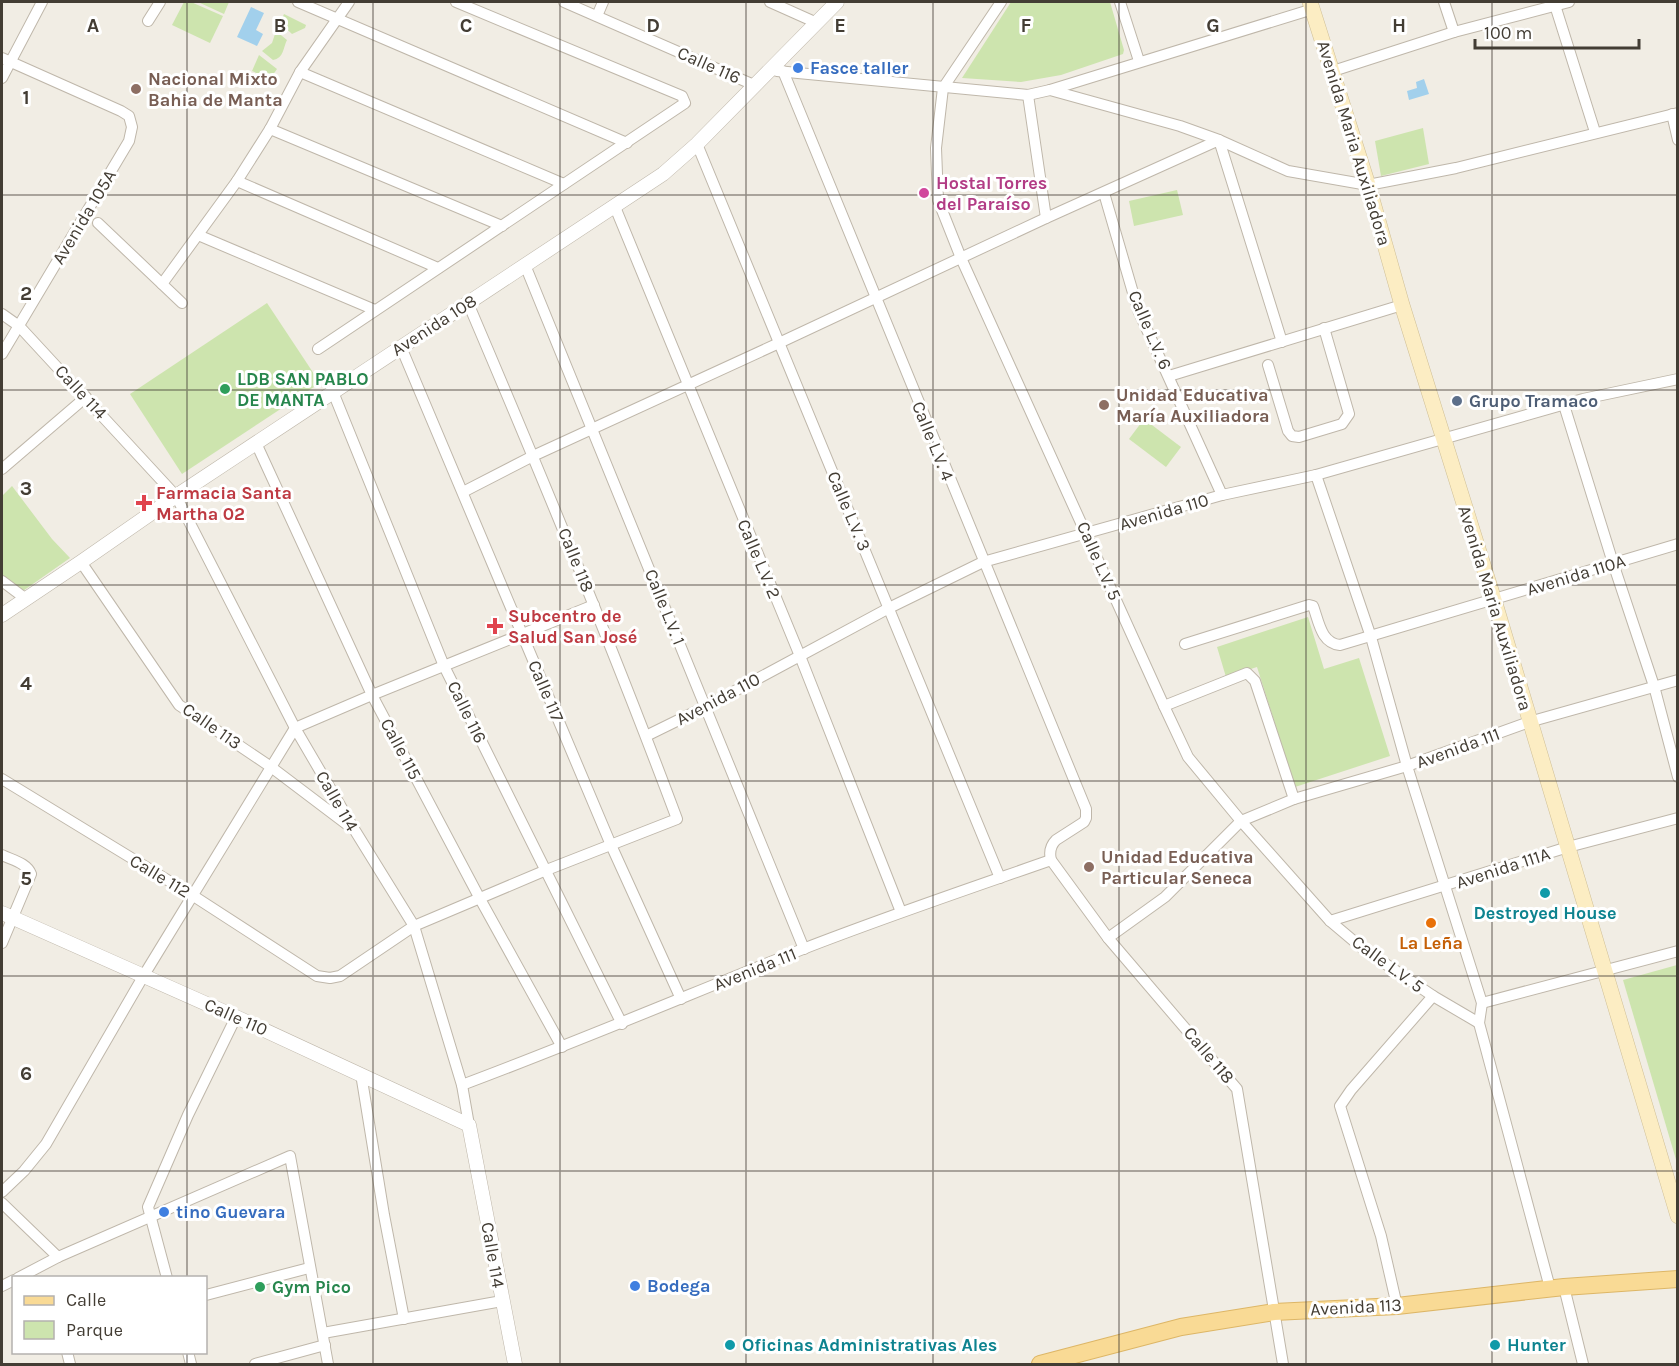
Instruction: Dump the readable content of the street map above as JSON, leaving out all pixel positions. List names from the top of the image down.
{
  "streets": {
    "main road": ["Avenida Maria Auxiliadora", "Avenida 113"],
    "street": [
      "Calle 116",
      "Avenida 105A",
      "Avenida 108",
      "Calle L.V. 6",
      "Calle 114",
      "Calle L.V. 4",
      "Calle L.V. 3",
      "Avenida 110",
      "Calle L.V. 2",
      "Calle 118",
      "Calle L.V. 5",
      "Avenida 110A",
      "Calle L.V. 1",
      "Calle 117",
      "Calle 113",
      "Avenida 111",
      "Calle 115",
      "Avenida 111A",
      "Calle 112",
      "Calle 110"
    ]
  },
  "crossings": [
    ["Calle 116", "Avenida 108"],
    ["Calle 116", "Avenida 111"],
    ["Avenida Maria Auxiliadora", "Avenida 110"],
    ["Avenida Maria Auxiliadora", "Avenida 110A"],
    ["Avenida Maria Auxiliadora", "Avenida 111"],
    ["Avenida Maria Auxiliadora", "Avenida 111A"],
    ["Avenida 105A", "Calle 114"],
    ["Avenida 108", "Calle 114"],
    ["Avenida 108", "Calle L.V. 4"],
    ["Avenida 108", "Calle L.V. 3"],
    ["Avenida 108", "Calle L.V. 2"],
    ["Avenida 108", "Calle 118"],
    ["Avenida 108", "Calle L.V. 1"],
    ["Avenida 108", "Calle 117"],
    ["Avenida 108", "Calle 113"],
    ["Avenida 108", "Calle 115"],
    ["Calle L.V. 6", "Avenida 110"],
    ["Calle 114", "Calle 113"],
    ["Calle 114", "Avenida 111"],
    ["Calle 114", "Calle 112"],
    ["Calle 114", "Calle 110"],
    ["Calle L.V. 4", "Avenida 110"],
    ["Calle L.V. 4", "Calle 118"],
    ["Calle L.V. 4", "Avenida 111"],
    ["Calle L.V. 3", "Avenida 110"],
    ["Calle L.V. 3", "Avenida 111"],
    ["Avenida 110", "Calle L.V. 2"],
    ["Avenida 110", "Calle 118"],
    ["Avenida 110", "Calle L.V. 5"],
    ["Avenida 110", "Calle L.V. 1"],
    ["Calle L.V. 2", "Avenida 111"],
    ["Calle 118", "Calle 117"],
    ["Calle 118", "Avenida 111"],
    ["Calle 118", "Avenida 113"],
    ["Calle L.V. 5", "Avenida 111"],
    ["Calle L.V. 5", "Avenida 111A"],
    ["Calle L.V. 1", "Avenida 111"],
    ["Calle 117", "Avenida 111"],
    ["Avenida 111", "Calle 115"]
  ],
  "places": {
    "other": [
      "Fasce taller",
      "Nacional Mixto Bahia de Manta",
      "Hostal Torres del Paraíso",
      "LDB SAN PABLO DE MANTA",
      "Grupo Tramaco",
      "Unidad Educativa María Auxiliadora",
      "Unidad Educativa Particular Seneca",
      "Destroyed House",
      "La Leña",
      "tino Guevara",
      "Bodega",
      "Gym Pico",
      "Oficinas Administrativas Ales",
      "Hunter"
    ],
    "health": ["Farmacia Santa Martha 02", "Subcentro de Salud San José"]
  },
  "legend": ["Calle", "Parque"],
  "scale_bar": "100 m",
  "grid": {
    "columns": [
      "A",
      "B",
      "C",
      "D",
      "E",
      "F",
      "G",
      "H"
    ],
    "rows": [
      "1",
      "2",
      "3",
      "4",
      "5",
      "6"
    ]
  }
}
